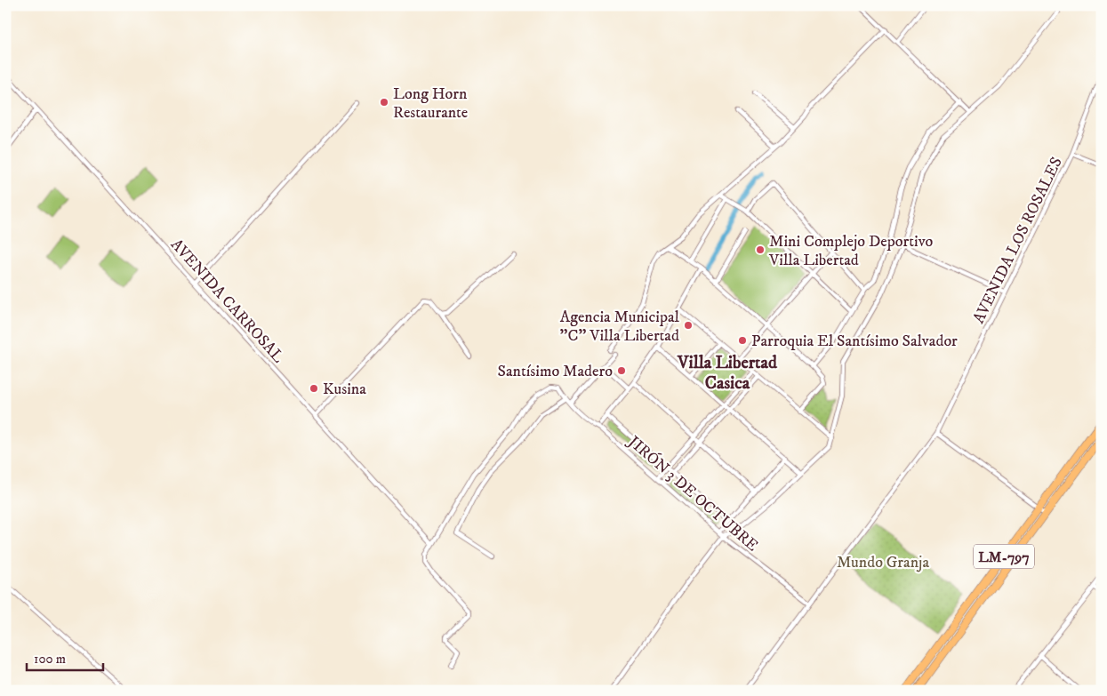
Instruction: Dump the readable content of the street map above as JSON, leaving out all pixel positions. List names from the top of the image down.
{
  "streets": {
    "main road": ["LM-797"],
    "street": ["AVENIDA LOS ROSALES", "AVENIDA CARROSAL", "JIRÓN 3 DE OCTUBRE"]
  },
  "crossings": [
    ["AVENIDA LOS ROSALES", "JIRÓN 3 DE OCTUBRE"],
    ["AVENIDA CARROSAL", "JIRÓN 3 DE OCTUBRE"]
  ],
  "districts": ["Villa Libertad Casica"],
  "parks": ["Mundo Granja"],
  "places": [
    "Long Horn Restaurante",
    "Mini Complejo Deportivo Villa Libertad",
    "Agencia Municipal \"C\" Villa Libertad",
    "Parroquia El Santísimo Salvador",
    "Santísimo Madero",
    "Kusina"
  ],
  "scale_bar": "100 m"
}
